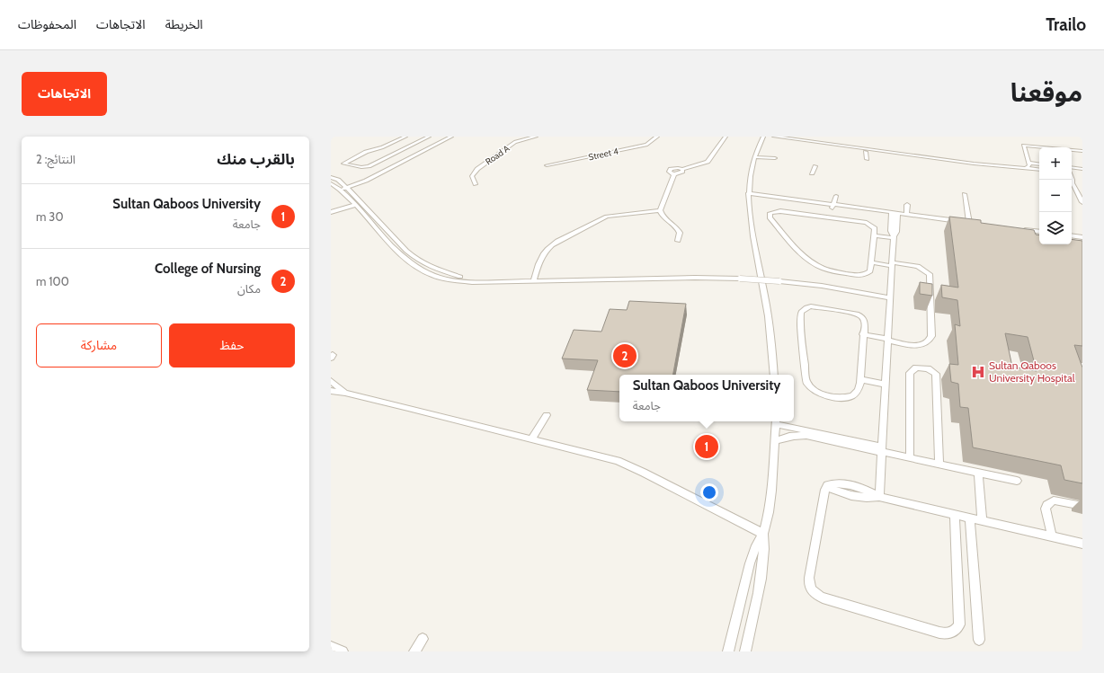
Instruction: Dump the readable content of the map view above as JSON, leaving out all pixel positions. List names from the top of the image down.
{
  "streets": {
    "lane": ["Street 4", "Road A"]
  },
  "places": {
    "hospital": ["Sultan Qaboos University Hospital"]
  },
  "page": {
    "header": "Trailo",
    "nav": ["الخريطة", "الاتجاهات", "المحفوظات"],
    "title": "موقعنا",
    "buttons": [
      "الاتجاهات",
      ["حفظ", "مشاركة"]
    ],
    "heading": ["بالقرب منك", "النتائج: 2"],
    "map_buttons": ["+", "−"],
    "list": [
      {
        "mark": "1",
        "name": "Sultan Qaboos University",
        "note": "جامعة",
        "value": "30 m"
      },
      {
        "mark": "2",
        "name": "College of Nursing",
        "note": "مكان",
        "value": "100 m"
      }
    ],
    "pins": ["2", "1"],
    "popup": ["Sultan Qaboos University", "جامعة"]
  }
}
